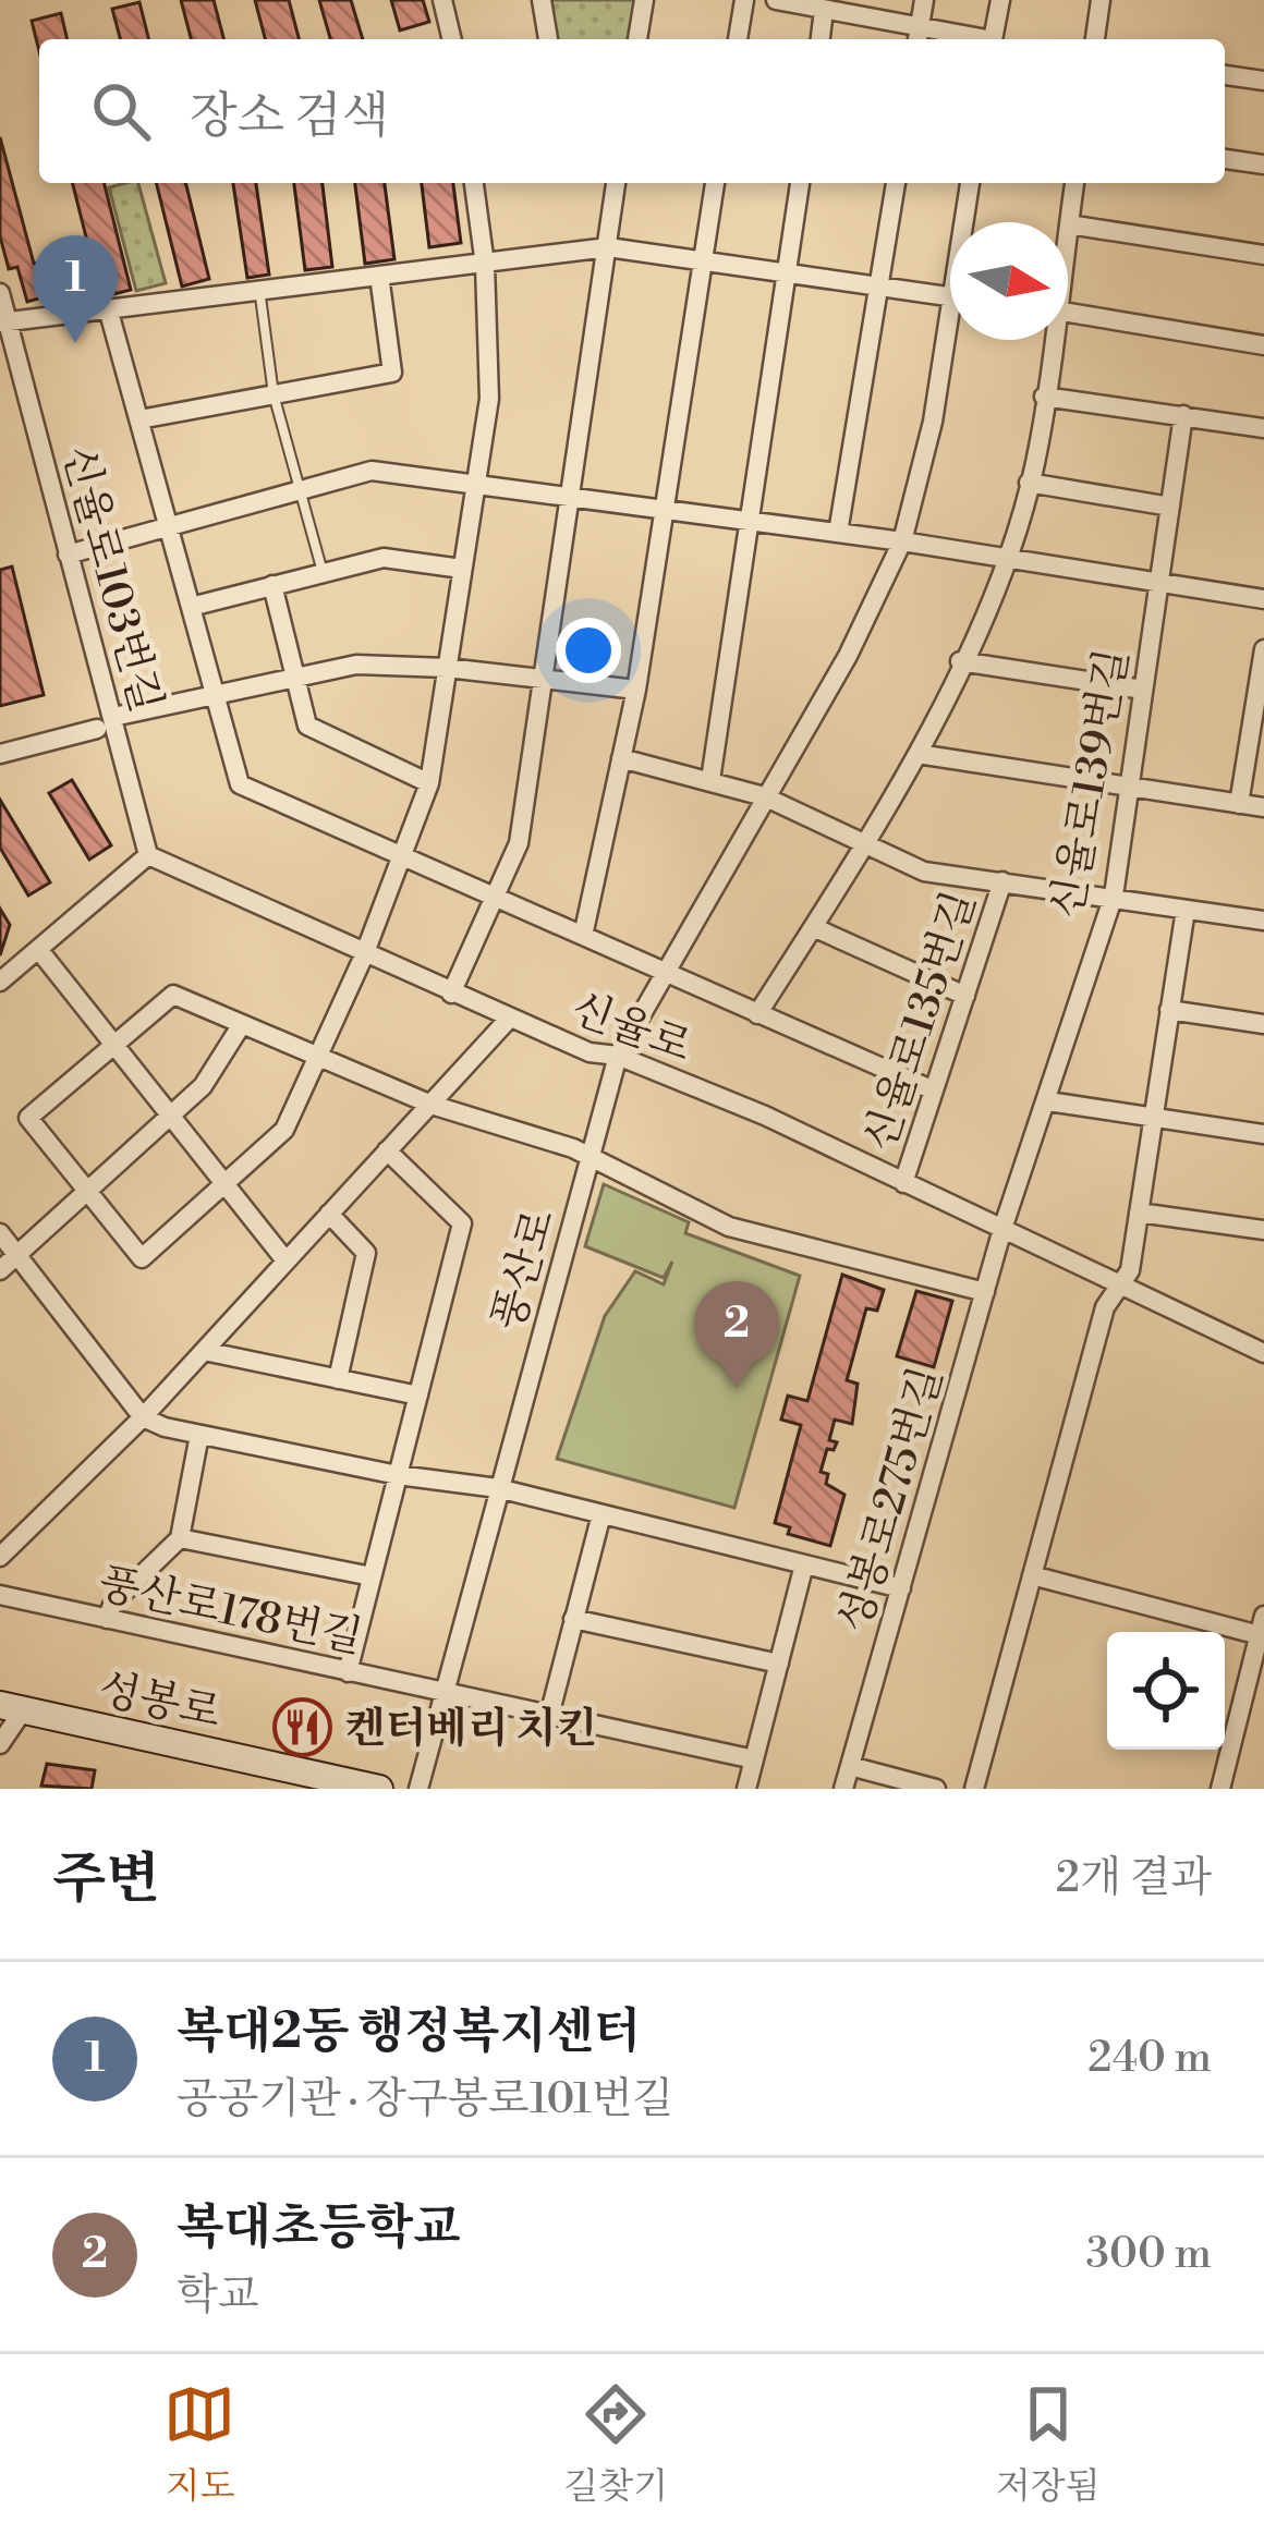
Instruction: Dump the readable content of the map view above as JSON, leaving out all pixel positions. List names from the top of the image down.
{
  "streets": {
    "street": [
      "신율로103번길",
      "신율로139번길",
      "신율로135번길",
      "신율로",
      "풍산로",
      "성봉로275번길",
      "풍산로178번길",
      "성봉로"
    ]
  },
  "crossings": [
    ["신율로103번길", "신율로"],
    ["신율로139번길", "신율로"],
    ["신율로139번길", "성봉로275번길"],
    ["신율로135번길", "신율로"],
    ["신율로", "풍산로"],
    ["신율로", "성봉로275번길"],
    ["풍산로", "풍산로178번길"]
  ],
  "places": {
    "restaurant": ["켄터베리 치킨"]
  },
  "north": "right",
  "page": {
    "search": "장소 검색",
    "pins": ["1", "2"],
    "heading": ["주변", "2개 결과"],
    "list": [
      {
        "mark": "1",
        "name": "복대2동 행정복지센터",
        "note": "공공기관 · 장구봉로101번길",
        "value": "240 m"
      },
      {
        "mark": "2",
        "name": "복대초등학교",
        "note": "학교",
        "value": "300 m"
      }
    ],
    "nav": ["지도", "길찾기", "저장됨"]
  }
}
